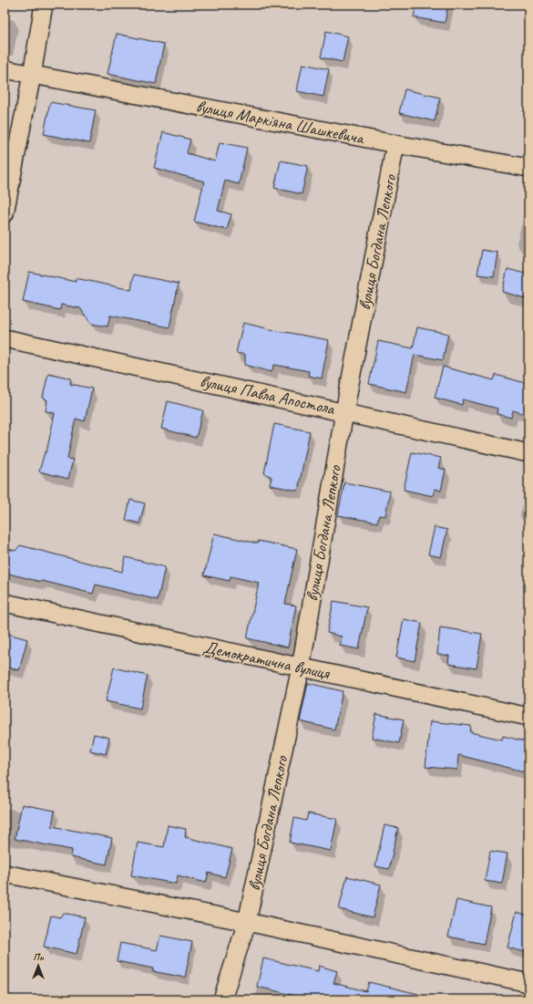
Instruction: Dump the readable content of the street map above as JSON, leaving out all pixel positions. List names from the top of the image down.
{
  "streets": {
    "street": [
      "вулиця Маркіяна Шашкевича",
      "вулиця Богдана Лепкого",
      "вулиця Павла Апостола",
      "Демократична вулиця"
    ]
  },
  "crossings": [
    ["вулиця Маркіяна Шашкевича", "вулиця Богдана Лепкого"],
    ["вулиця Богдана Лепкого", "вулиця Павла Апостола"],
    ["вулиця Богдана Лепкого", "Демократична вулиця"]
  ],
  "north": "top"
}
